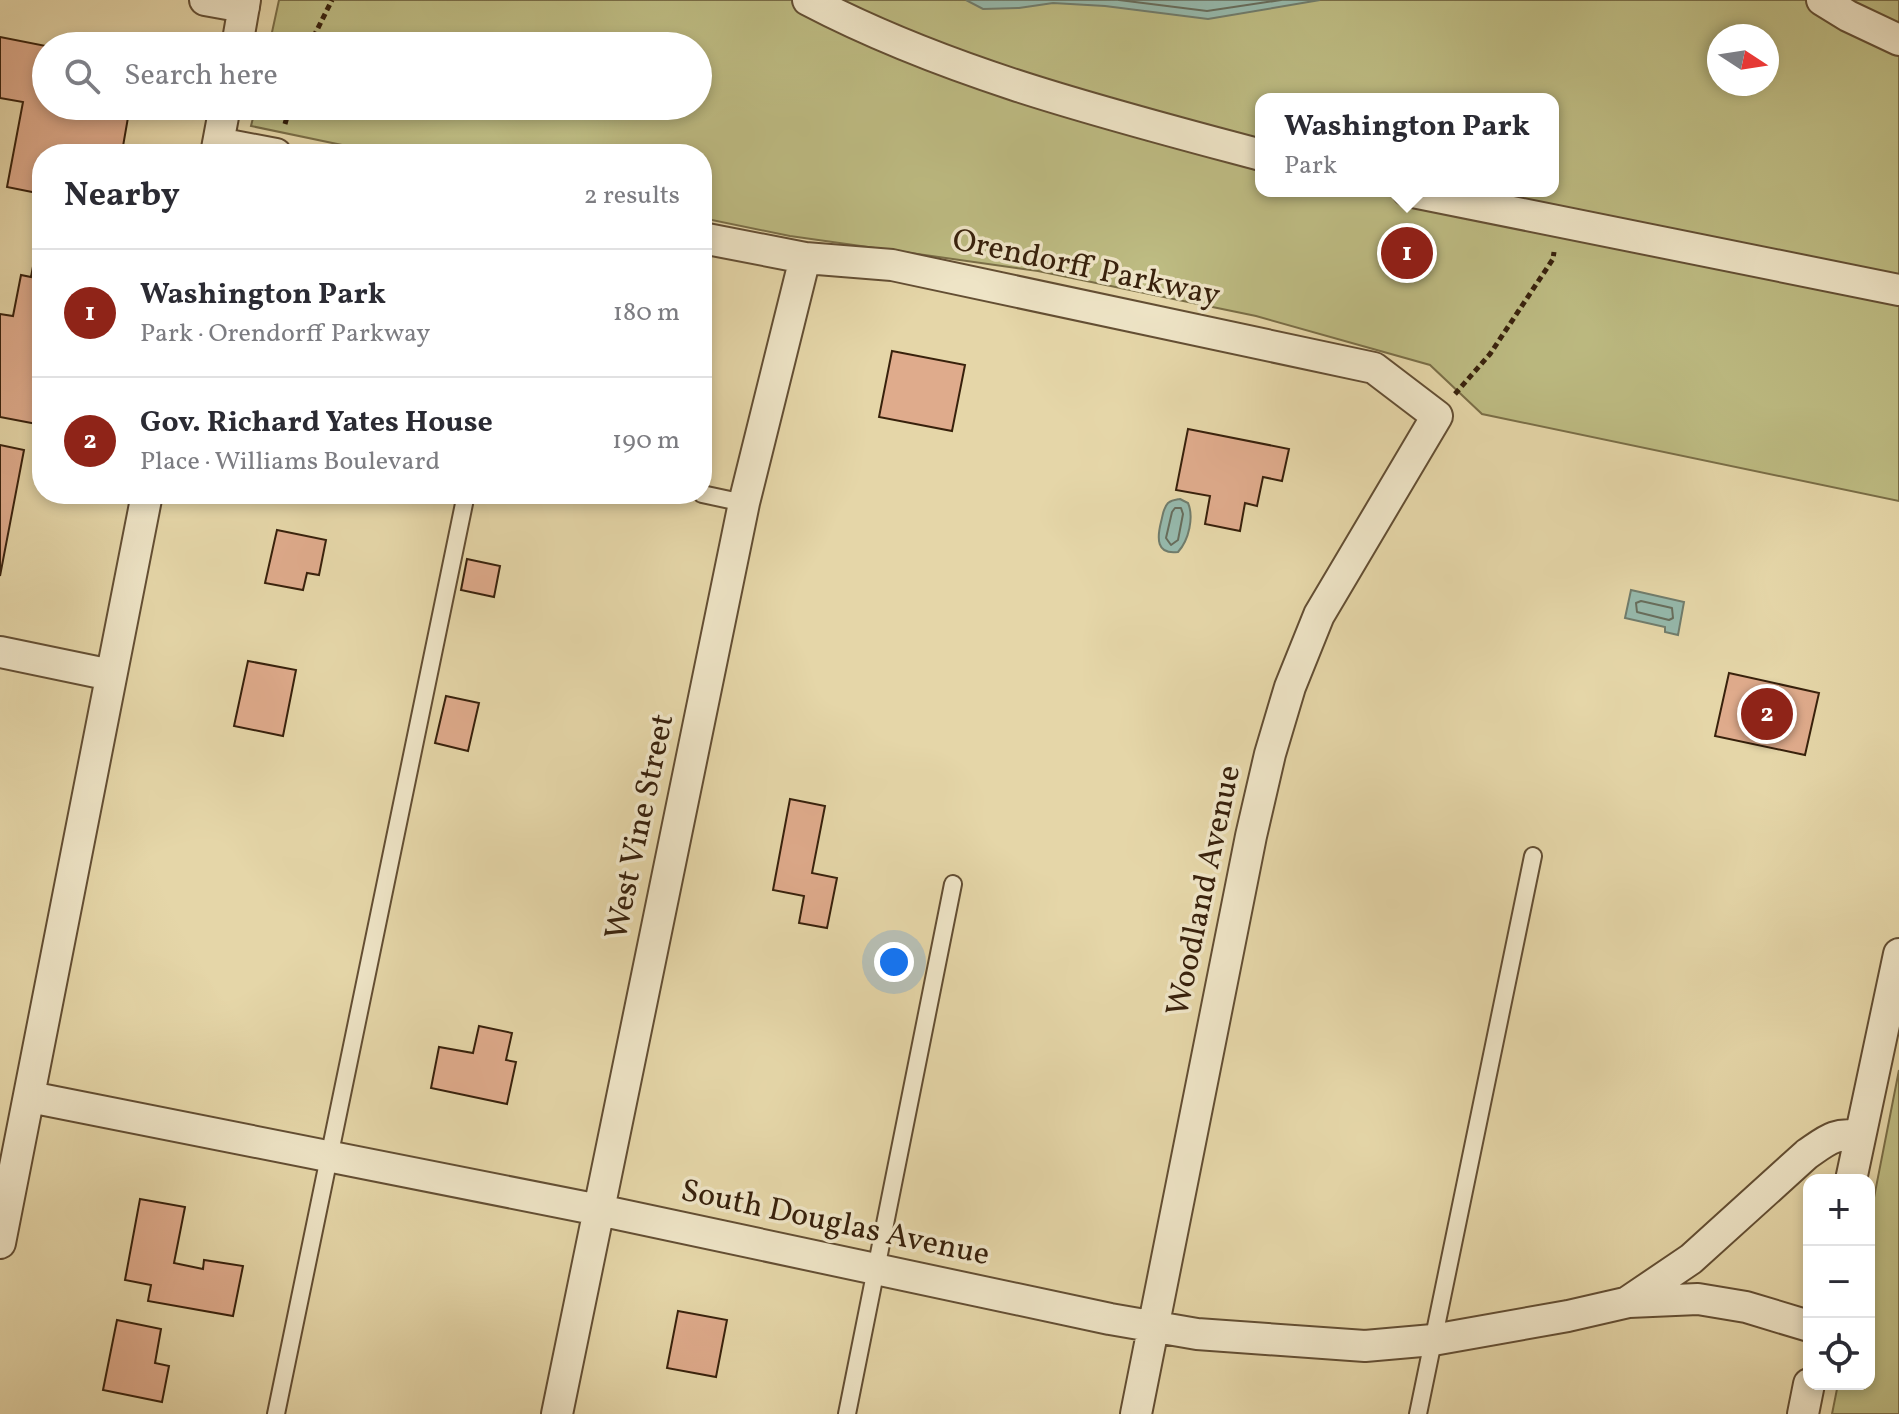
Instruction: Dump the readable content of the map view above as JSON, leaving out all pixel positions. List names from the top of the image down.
{
  "streets": {
    "street": [
      "Orendorff Parkway",
      "West Vine Street",
      "Woodland Avenue",
      "South Douglas Avenue"
    ]
  },
  "crossings": [
    ["Orendorff Parkway", "West Vine Street"],
    ["Orendorff Parkway", "Woodland Avenue"],
    ["West Vine Street", "South Douglas Avenue"],
    ["Woodland Avenue", "South Douglas Avenue"]
  ],
  "north": "right",
  "page": {
    "search": "Search here",
    "popup": ["Washington Park", "Park"],
    "heading": ["Nearby", "2 results"],
    "pins": ["1", "2"],
    "list": [
      {
        "mark": "1",
        "name": "Washington Park",
        "note": "Park · Orendorff Parkway",
        "value": "180 m"
      },
      {
        "mark": "2",
        "name": "Gov. Richard Yates House",
        "note": "Place · Williams Boulevard",
        "value": "190 m"
      }
    ],
    "map_buttons": ["+", "−"]
  }
}
